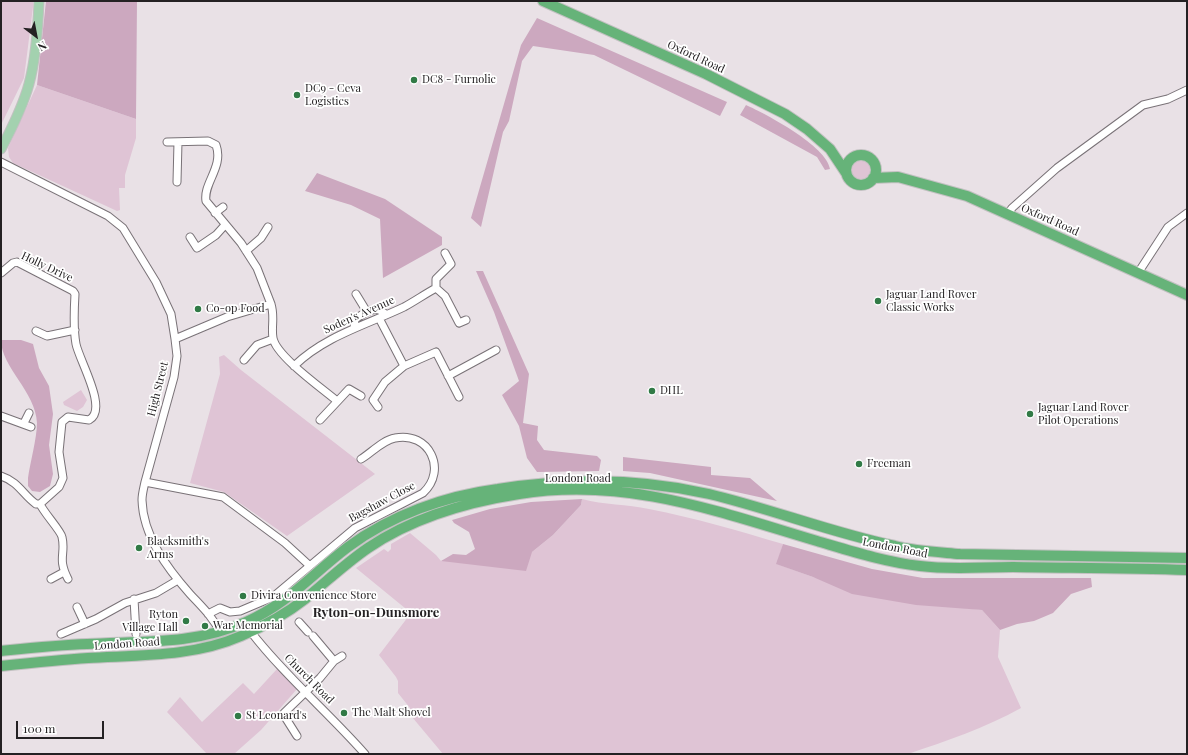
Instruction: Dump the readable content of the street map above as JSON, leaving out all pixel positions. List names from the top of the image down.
{
  "streets": {
    "highway": ["Oxford Road", "London Road"],
    "street": [
      "Holly Drive",
      "Soden's Avenue",
      "High Street",
      "Bagshaw Close",
      "Church Road"
    ]
  },
  "crossings": [
    ["High Street", "London Road"],
    ["High Street", "Bagshaw Close"],
    ["London Road", "Church Road"]
  ],
  "districts": ["Ryton-on-Dunsmore"],
  "places": [
    "DC8 - Furnolic",
    "DC9 - Ceva Logistics",
    "Jaguar Land Rover Classic Works",
    "Co-op Food",
    "DHL",
    "Jaguar Land Rover Pilot Operations",
    "Freeman",
    "Blacksmith's Arms",
    "Divira Convenience Store",
    "Ryton Village Hall",
    "War Memorial",
    "The Malt Shovel",
    "St Leonard's"
  ],
  "scale_bar": "100 m",
  "north": "bottom right"
}
